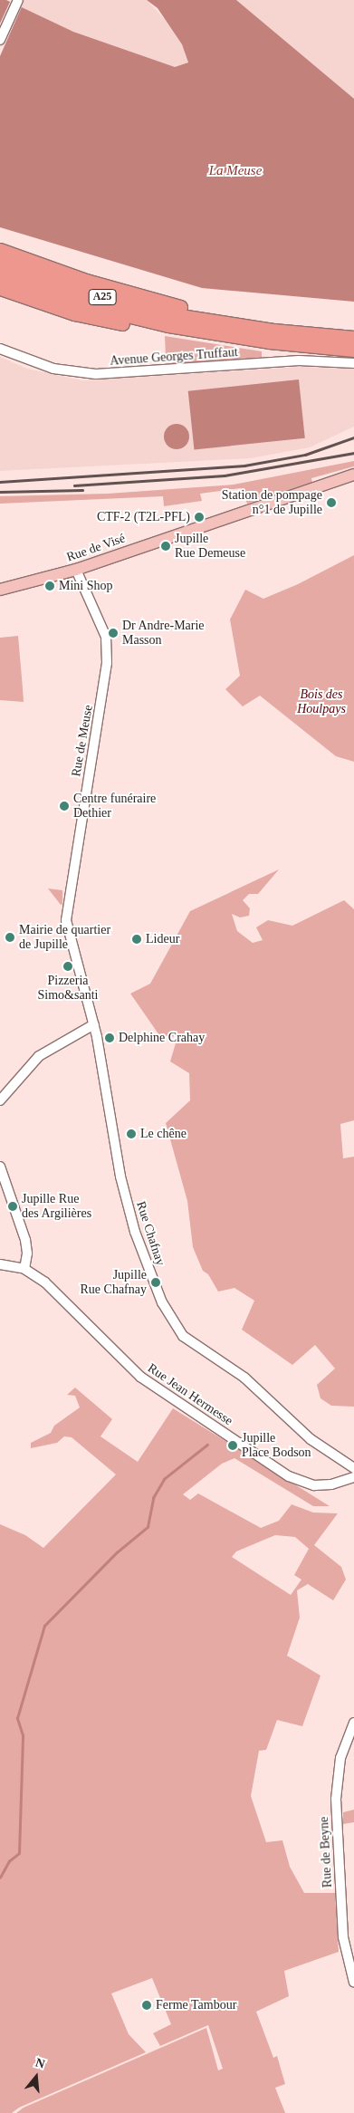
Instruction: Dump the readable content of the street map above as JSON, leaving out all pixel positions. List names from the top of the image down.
{
  "streets": {
    "highway": ["A25"],
    "main road": ["Rue de Visé"],
    "street": [
      "Avenue Georges Truffaut",
      "Rue de Meuse",
      "Rue Chafnay",
      "Rue Jean Hermesse",
      "Rue de Beyne"
    ]
  },
  "crossings": [
    ["Rue de Visé", "Rue de Meuse"],
    ["Rue de Meuse", "Rue Chafnay"]
  ],
  "water": ["La Meuse"],
  "parks": ["Bois des Houlpays"],
  "places": [
    "Station de pompage n°1 de Jupille",
    "CTF-2 (T2L-PFL)",
    "Jupille Rue Demeuse",
    "Mini Shop",
    "Dr Andre-Marie Masson",
    "Centre funéraire Dethier",
    "Mairie de quartier de Jupille",
    "Lideur",
    "Pizzeria Simo&santi",
    "Delphine Crahay",
    "Le chêne",
    "Jupille Rue des Argilières",
    "Jupille Rue Chafnay",
    "Jupille Place Bodson",
    "Ferme Tambour"
  ],
  "north": "top"
}
